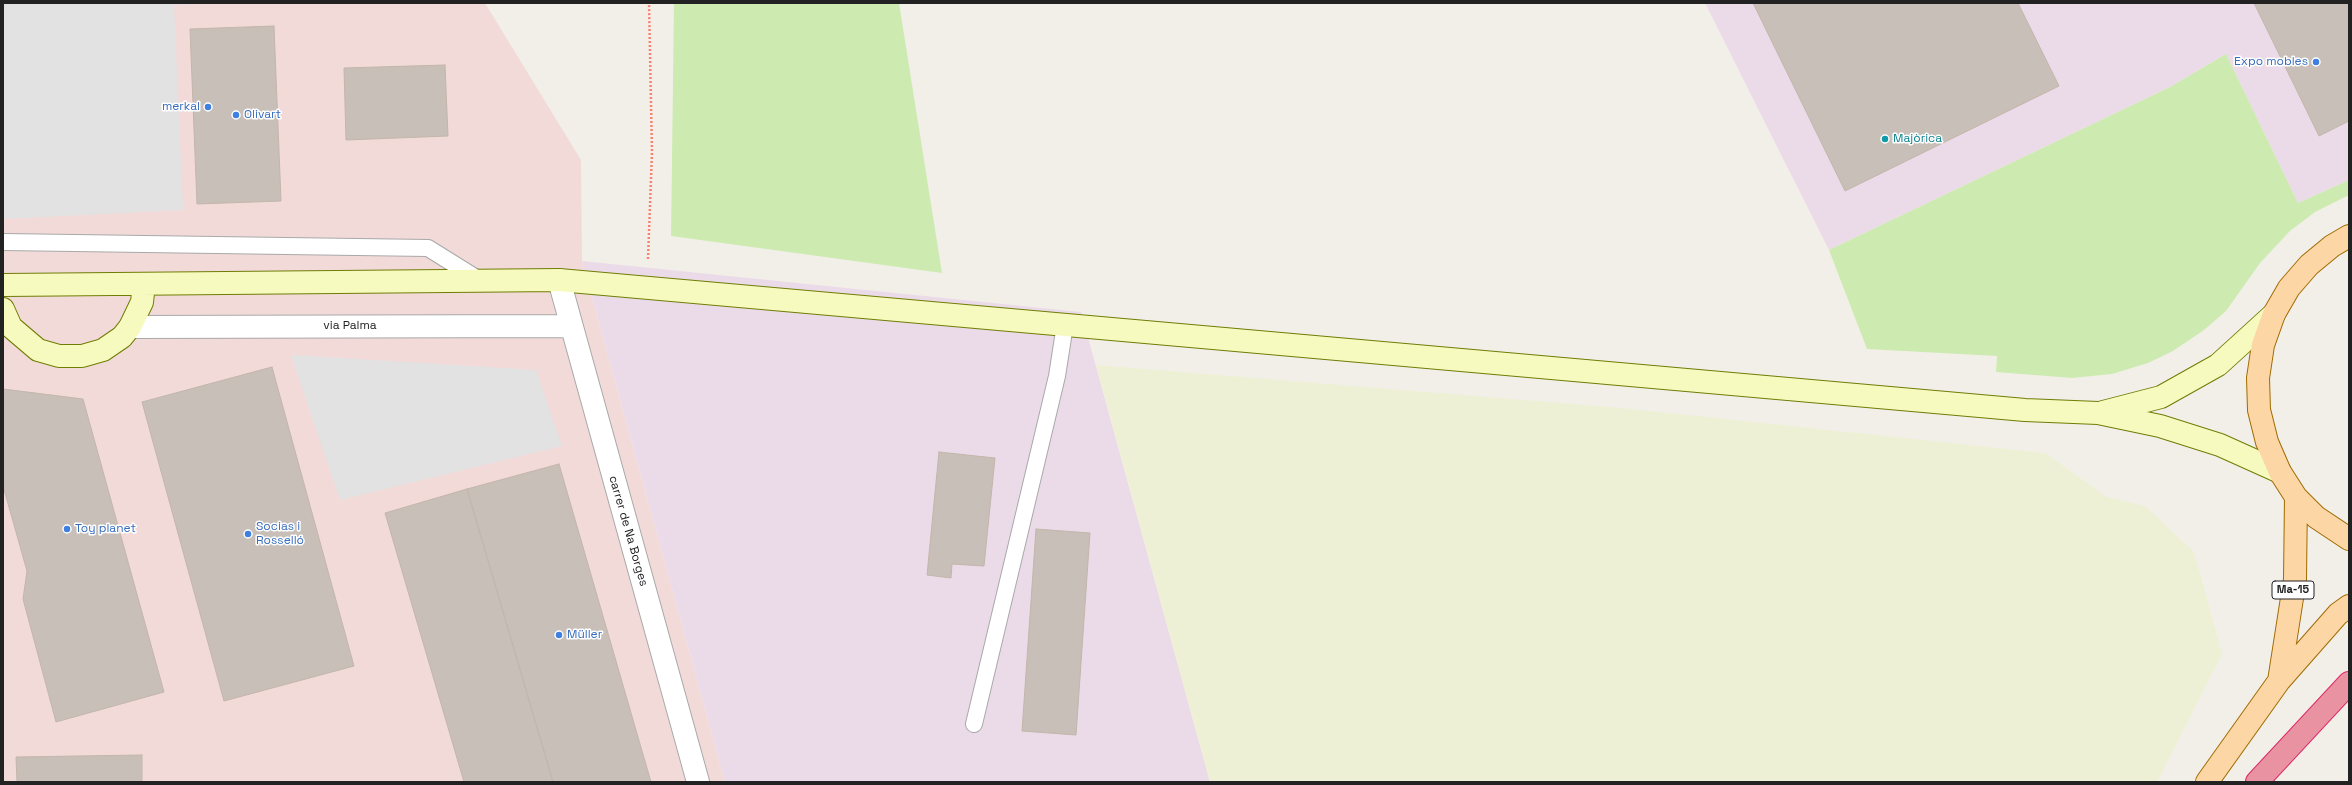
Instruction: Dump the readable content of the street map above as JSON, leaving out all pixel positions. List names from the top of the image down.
{
  "streets": {
    "main road": ["Ma-15"],
    "street": ["via Palma", "carrer de Na Borges"]
  },
  "crossings": [
    ["via Palma", "carrer de Na Borges"]
  ],
  "places": [
    "Expo mobles",
    "merkal",
    "Olivart",
    "Majòrica",
    "Toy planet",
    "Socias i Rosselló",
    "Müller"
  ]
}
